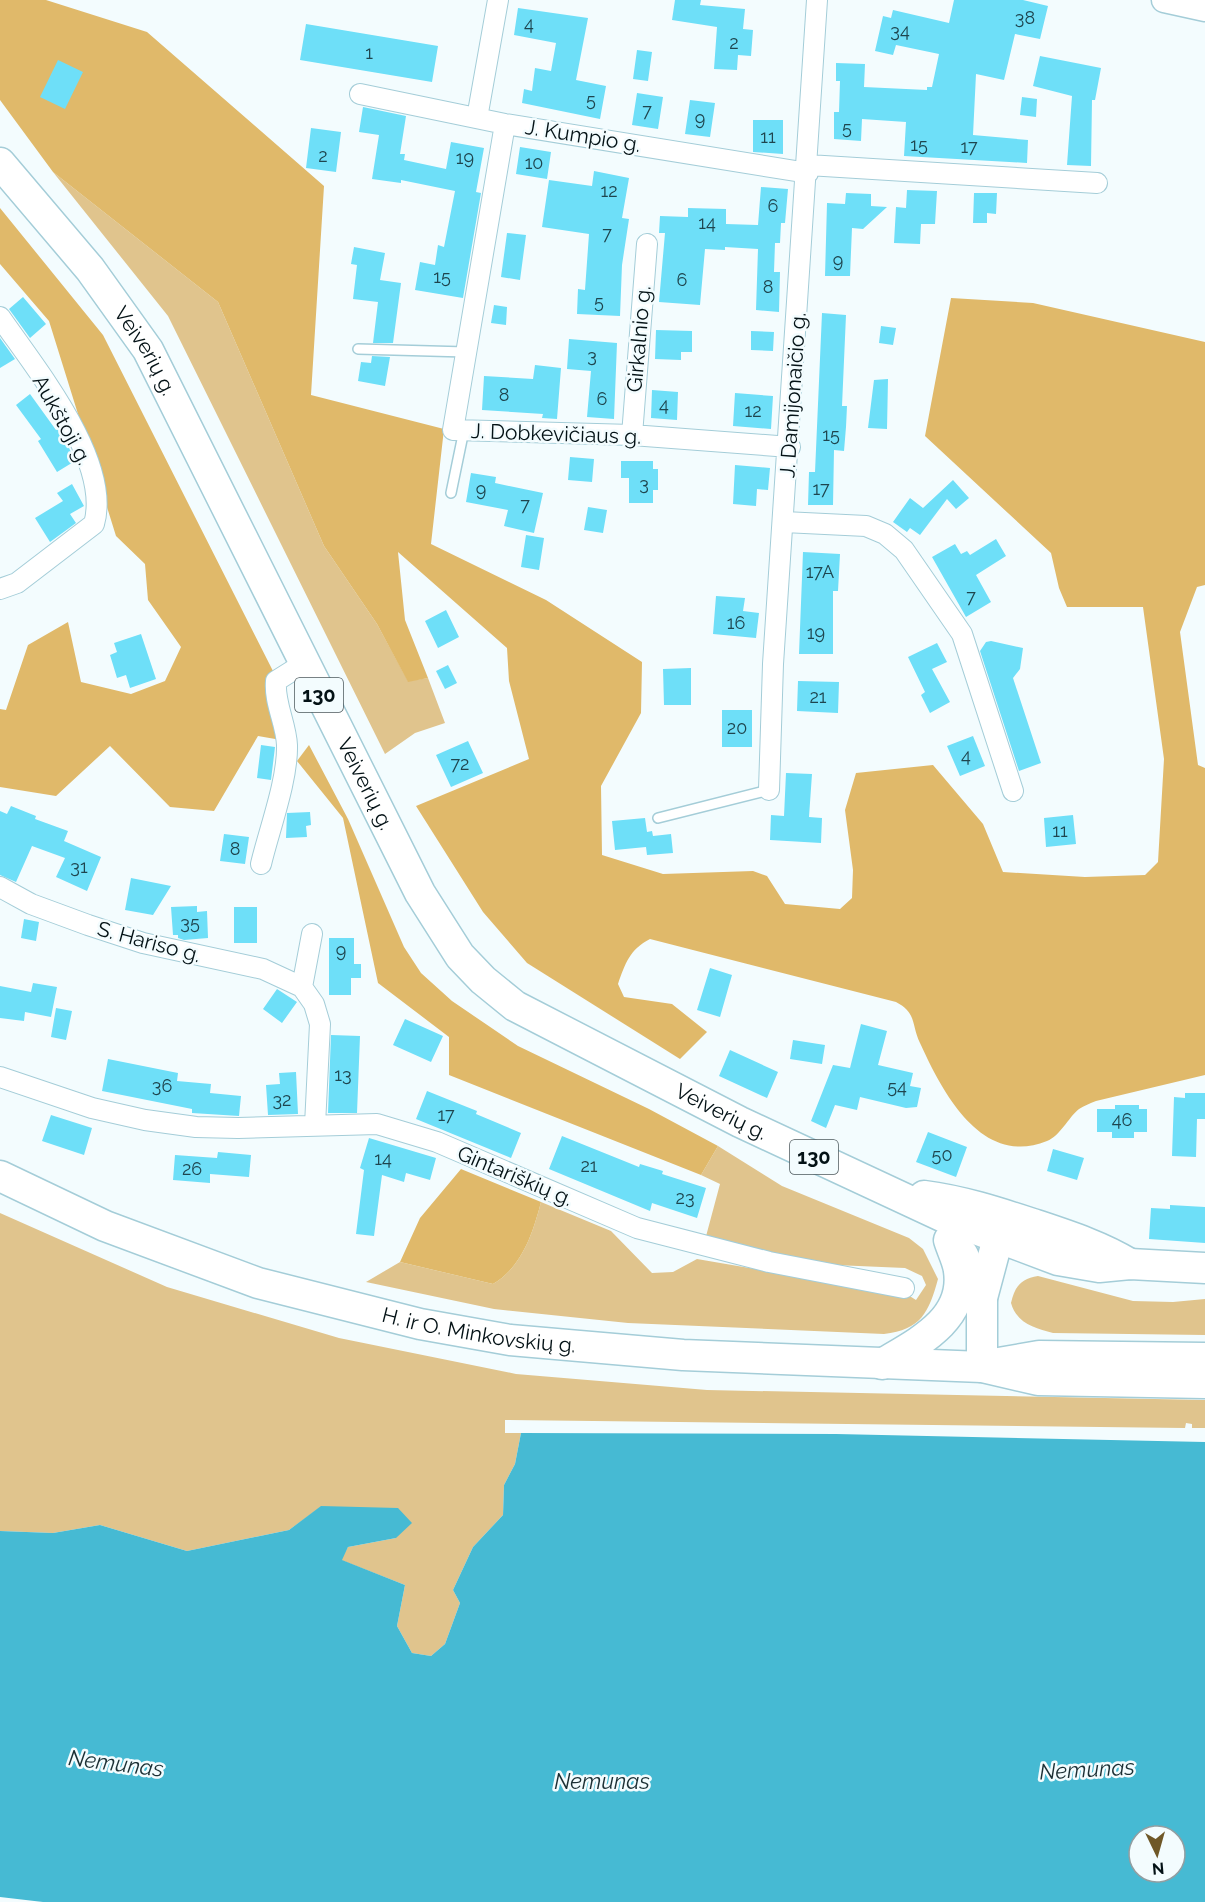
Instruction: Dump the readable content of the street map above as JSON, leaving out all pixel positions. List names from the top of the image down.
{
  "streets": {
    "main road": ["Veiverių g.", "130", "H. ir O. Minkovskių g."],
    "street": [
      "J. Kumpio g.",
      "Girkalnio g.",
      "J. Damijonaičio g.",
      "Aukštoji g.",
      "J. Dobkevičiaus g.",
      "S. Hariso g.",
      "Gintariškių g."
    ]
  },
  "crossings": [
    ["J. Kumpio g.", "J. Damijonaičio g."],
    ["J. Kumpio g.", "J. Dobkevičiaus g."],
    ["Girkalnio g.", "J. Dobkevičiaus g."],
    ["J. Damijonaičio g.", "J. Dobkevičiaus g."]
  ],
  "water": ["Nemunas"],
  "house_numbers": [
    "38",
    "4",
    "34",
    "2",
    "1",
    "5",
    "7",
    "9",
    "5",
    "11",
    "15",
    "17",
    "2",
    "19",
    "10",
    "12",
    "6",
    "14",
    "7",
    "9",
    "15",
    "6",
    "8",
    "5",
    "3",
    "8",
    "6",
    "4",
    "12",
    "15",
    "3",
    "17",
    "9",
    "7",
    "17A",
    "7",
    "16",
    "19",
    "21",
    "20",
    "4",
    "72",
    "11",
    "8",
    "31",
    "35",
    "9",
    "13",
    "36",
    "54",
    "32",
    "17",
    "46",
    "50",
    "14",
    "21",
    "26",
    "23"
  ],
  "north": "bottom"
}
